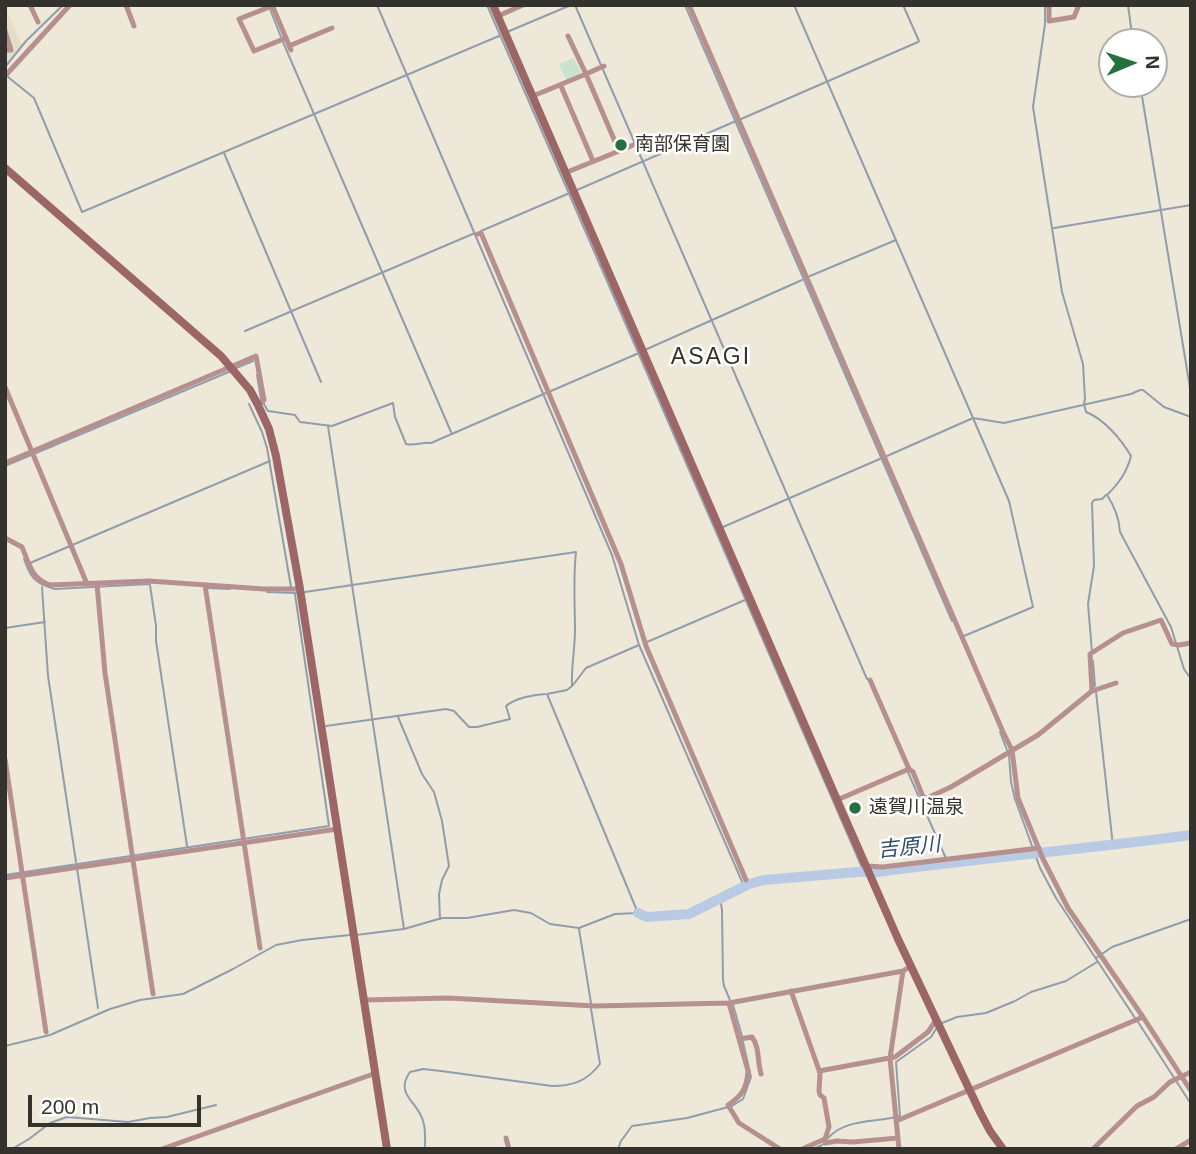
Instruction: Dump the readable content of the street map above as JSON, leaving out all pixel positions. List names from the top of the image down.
{
  "districts": ["ASAGI"],
  "water": ["吉原川"],
  "places": ["南部保育園", "遠賀川温泉"],
  "scale_bar": "200 m",
  "north": "right"
}
